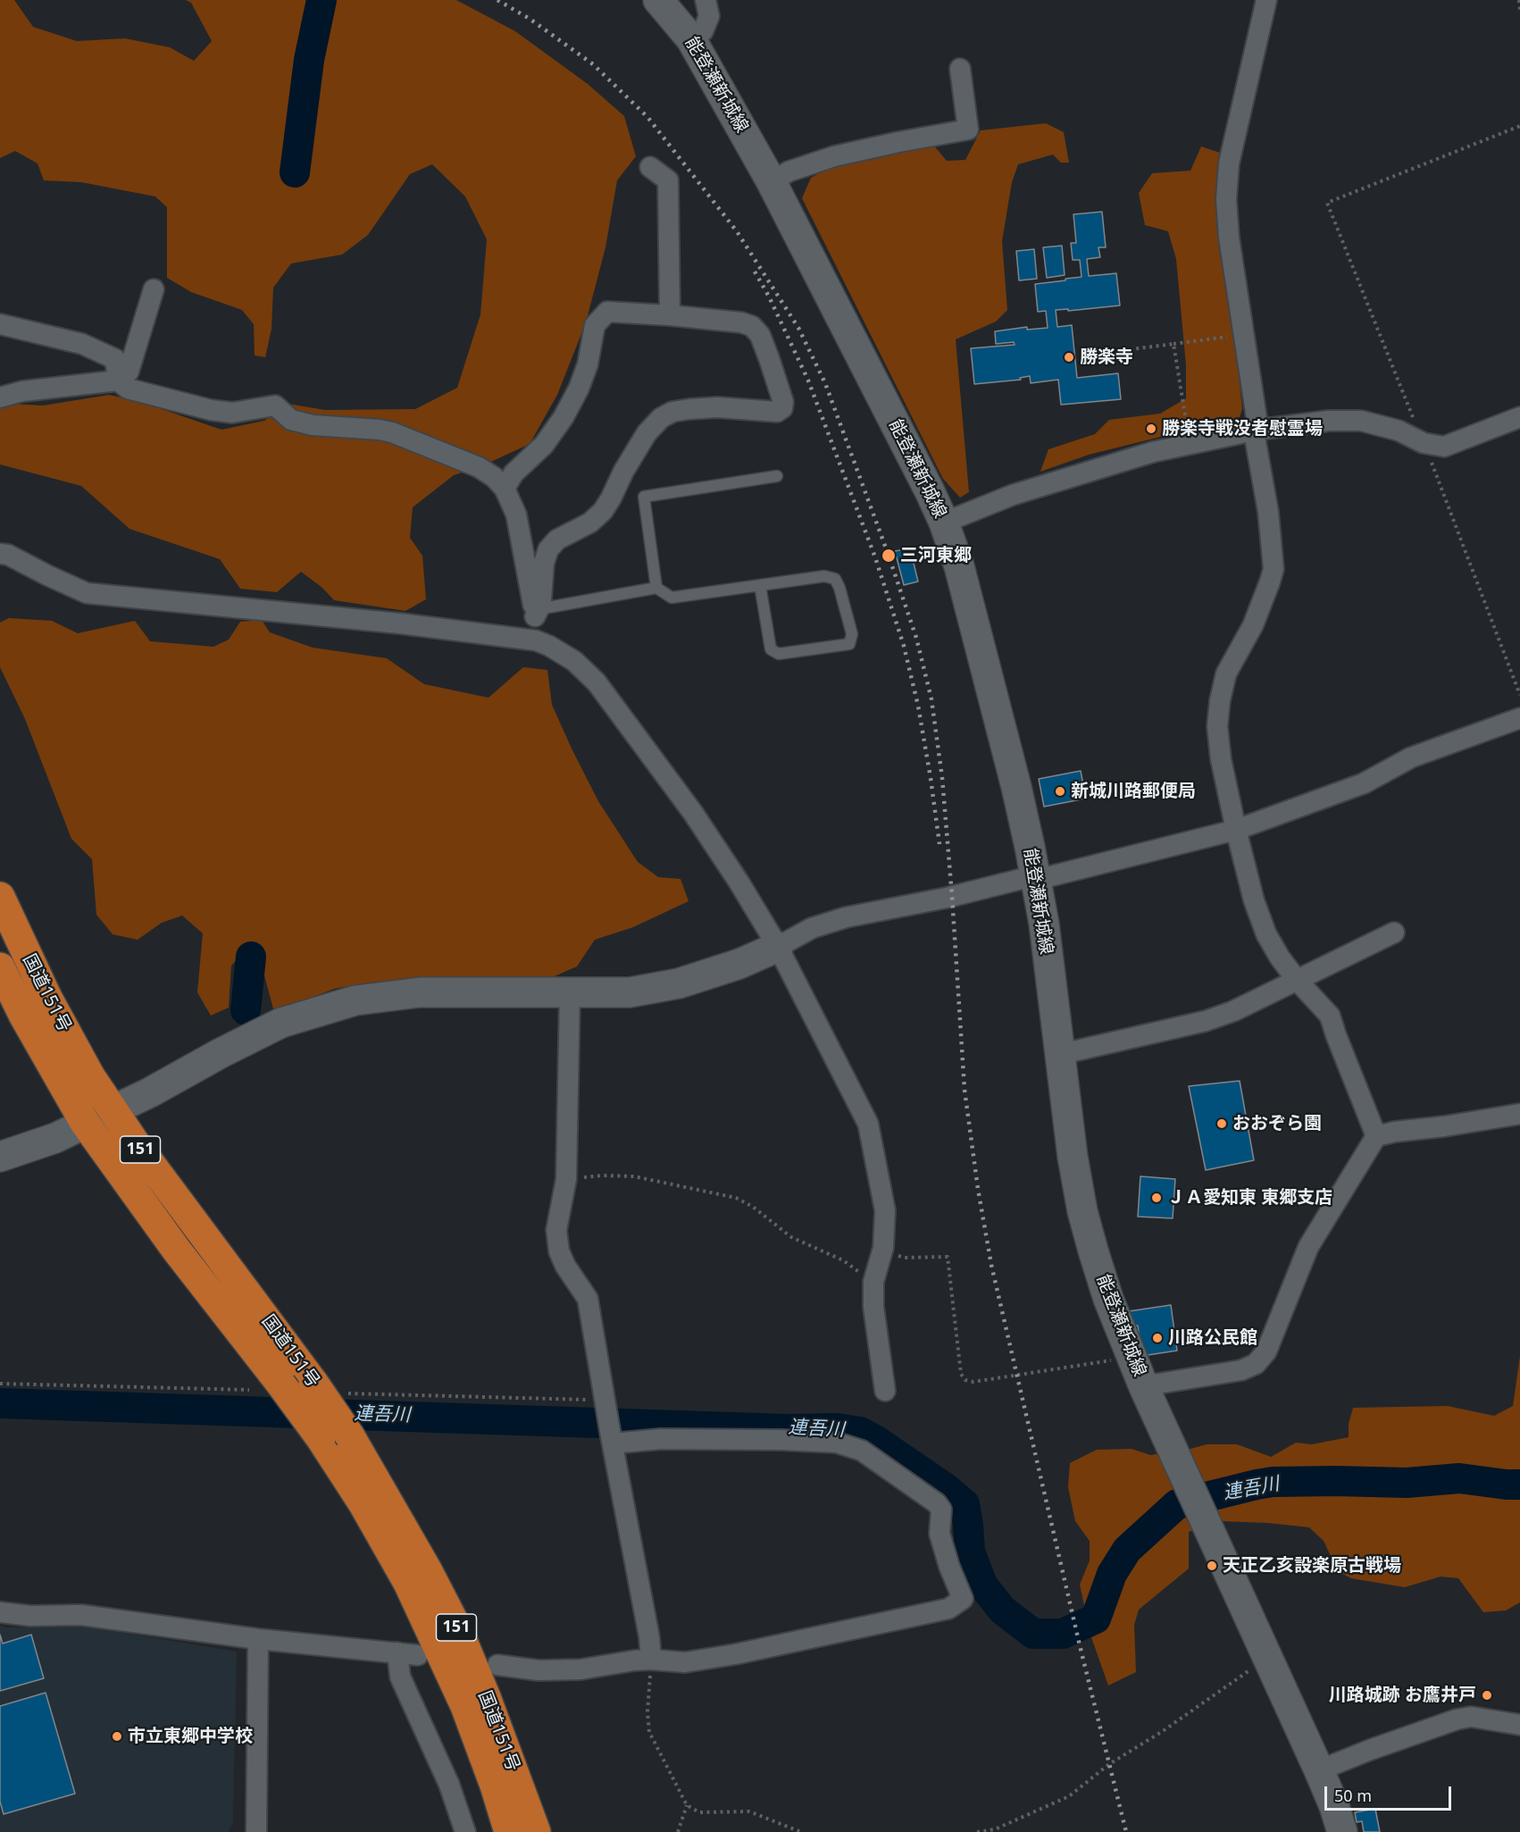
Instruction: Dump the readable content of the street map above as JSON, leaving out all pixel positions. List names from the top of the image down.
{
  "streets": {
    "highway": ["国道151号", "151"],
    "main road": ["能登瀬新城線"]
  },
  "water": ["連吾川"],
  "places": [
    "勝楽寺",
    "勝楽寺戦没者慰霊場",
    "三河東郷",
    "新城川路郵便局",
    "おおぞら園",
    "ＪＡ愛知東 東郷支店",
    "川路公民館",
    "天正乙亥設楽原古戦場",
    "川路城跡 お鷹井戸",
    "市立東郷中学校"
  ],
  "scale_bar": "50 m"
}
